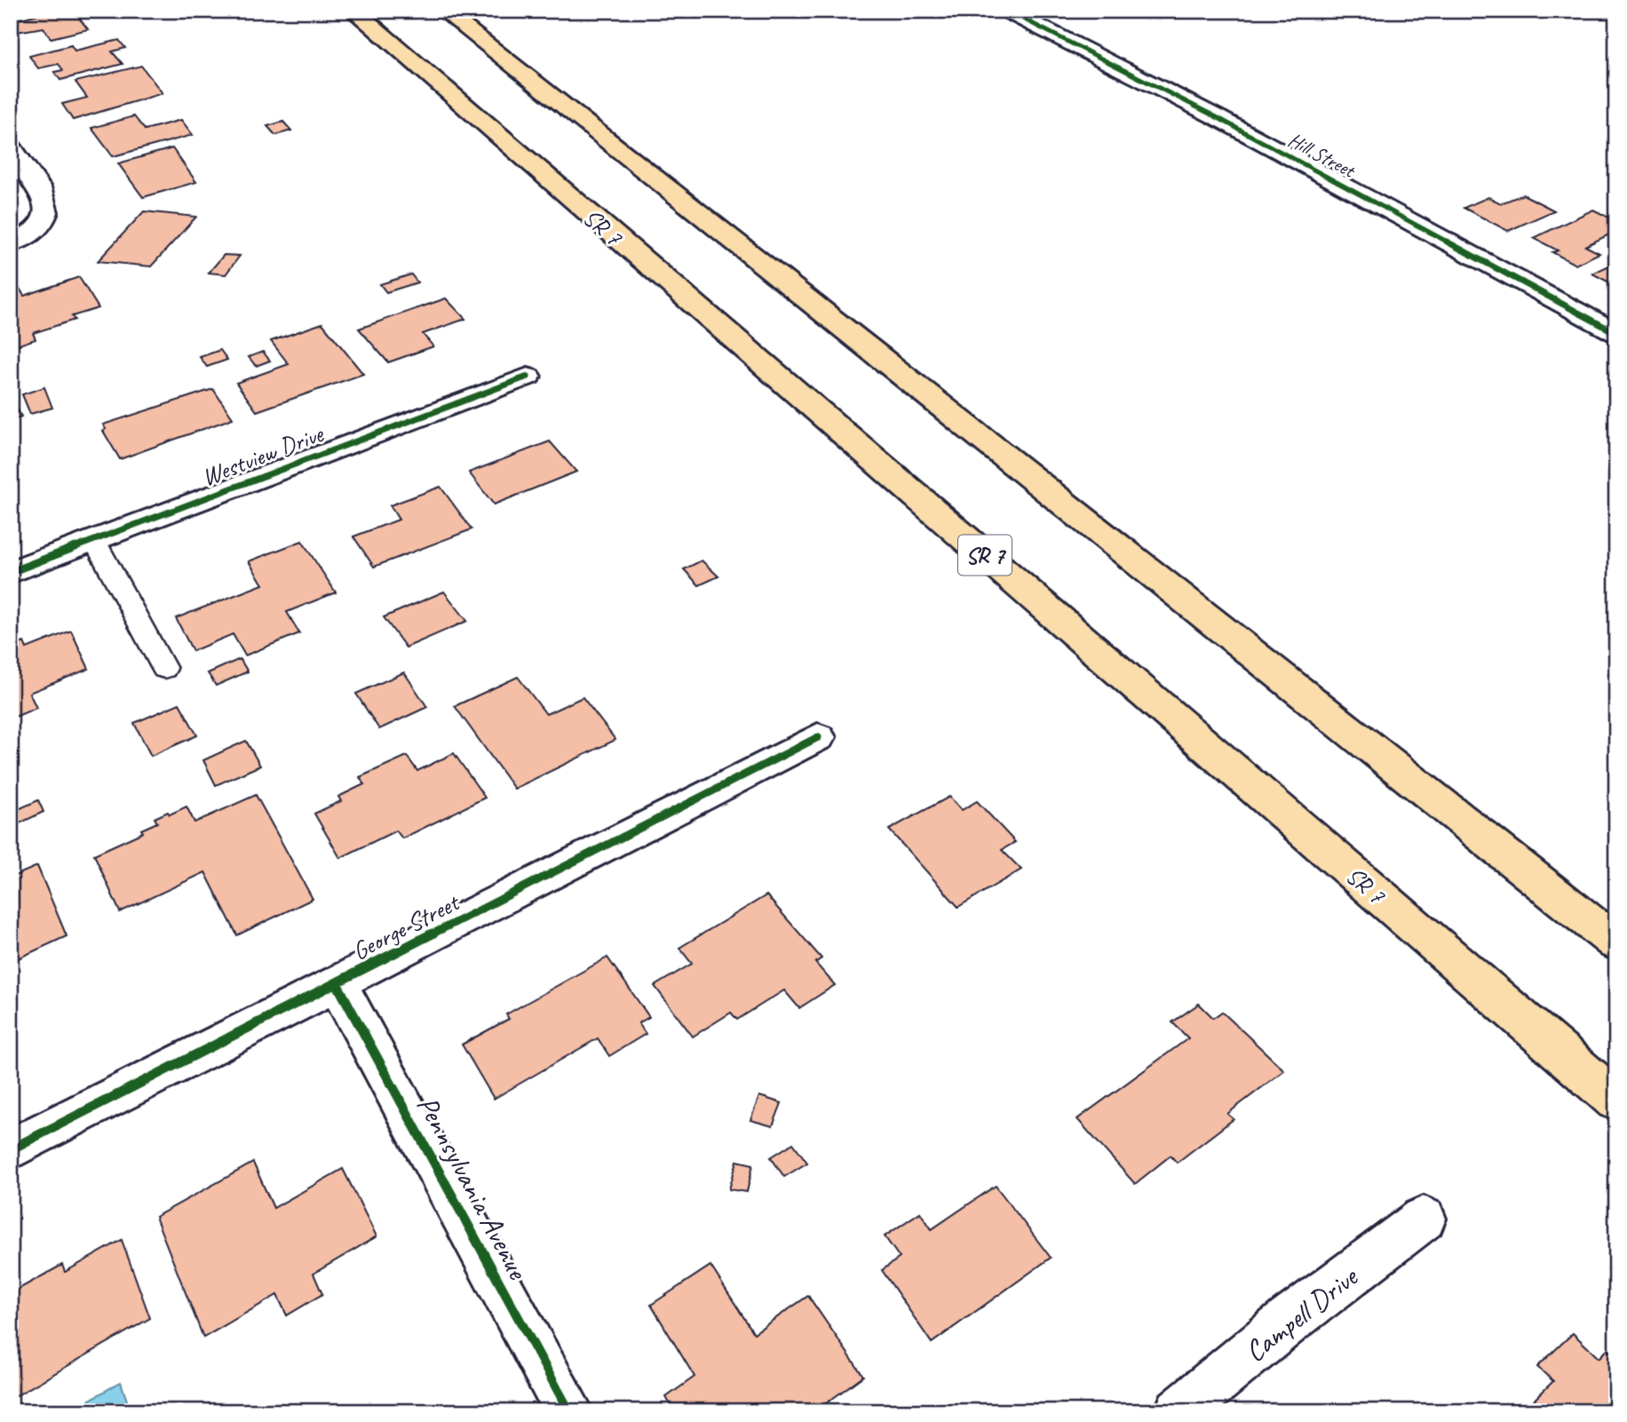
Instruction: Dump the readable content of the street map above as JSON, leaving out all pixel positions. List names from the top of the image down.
{
  "streets": {
    "highway": ["SR 7"],
    "street": [
      "Hill Street",
      "Westview Drive",
      "George Street",
      "Pennsylvania Avenue",
      "Campell Drive"
    ]
  },
  "crossings": [
    ["George Street", "Pennsylvania Avenue"]
  ]
}
